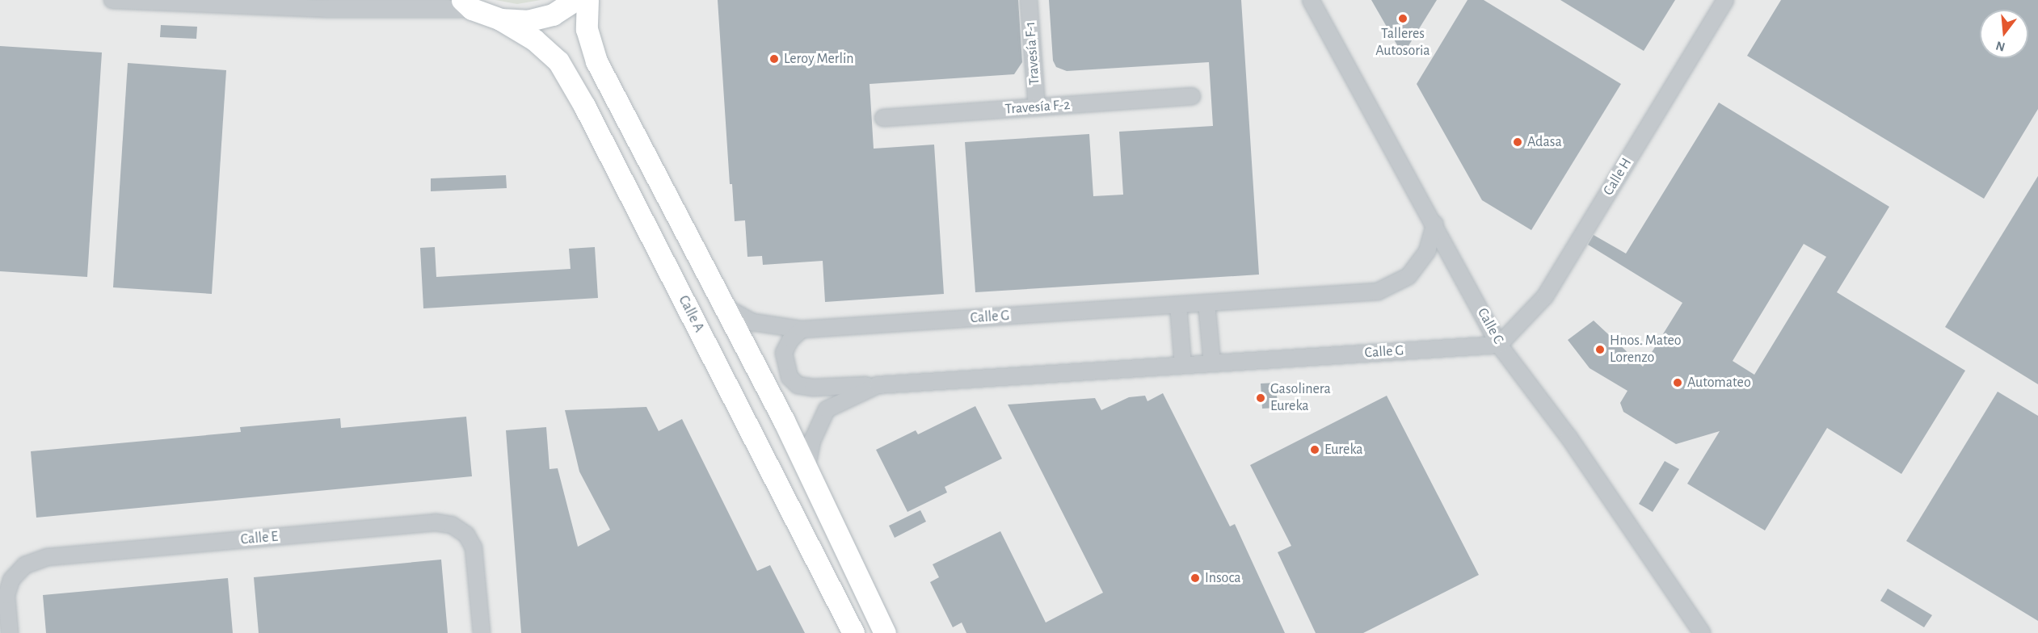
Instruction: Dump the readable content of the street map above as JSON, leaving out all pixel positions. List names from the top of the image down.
{
  "streets": {
    "street": [
      "Travesía F-1",
      "Travesía F-2",
      "Calle H",
      "Calle A",
      "Calle G",
      "Calle C",
      "Calle E"
    ]
  },
  "crossings": [
    ["Travesía F-1", "Travesía F-2"],
    ["Calle H", "Calle G"],
    ["Calle H", "Calle C"],
    ["Calle G", "Calle C"]
  ],
  "places": [
    "Talleres Autosoria",
    "Leroy Merlin",
    "Adasa",
    "Hnos. Mateo Lorenzo",
    "Automateo",
    "Gasolinera Eureka",
    "Eureka",
    "Insoca"
  ],
  "north": "bottom"
}
